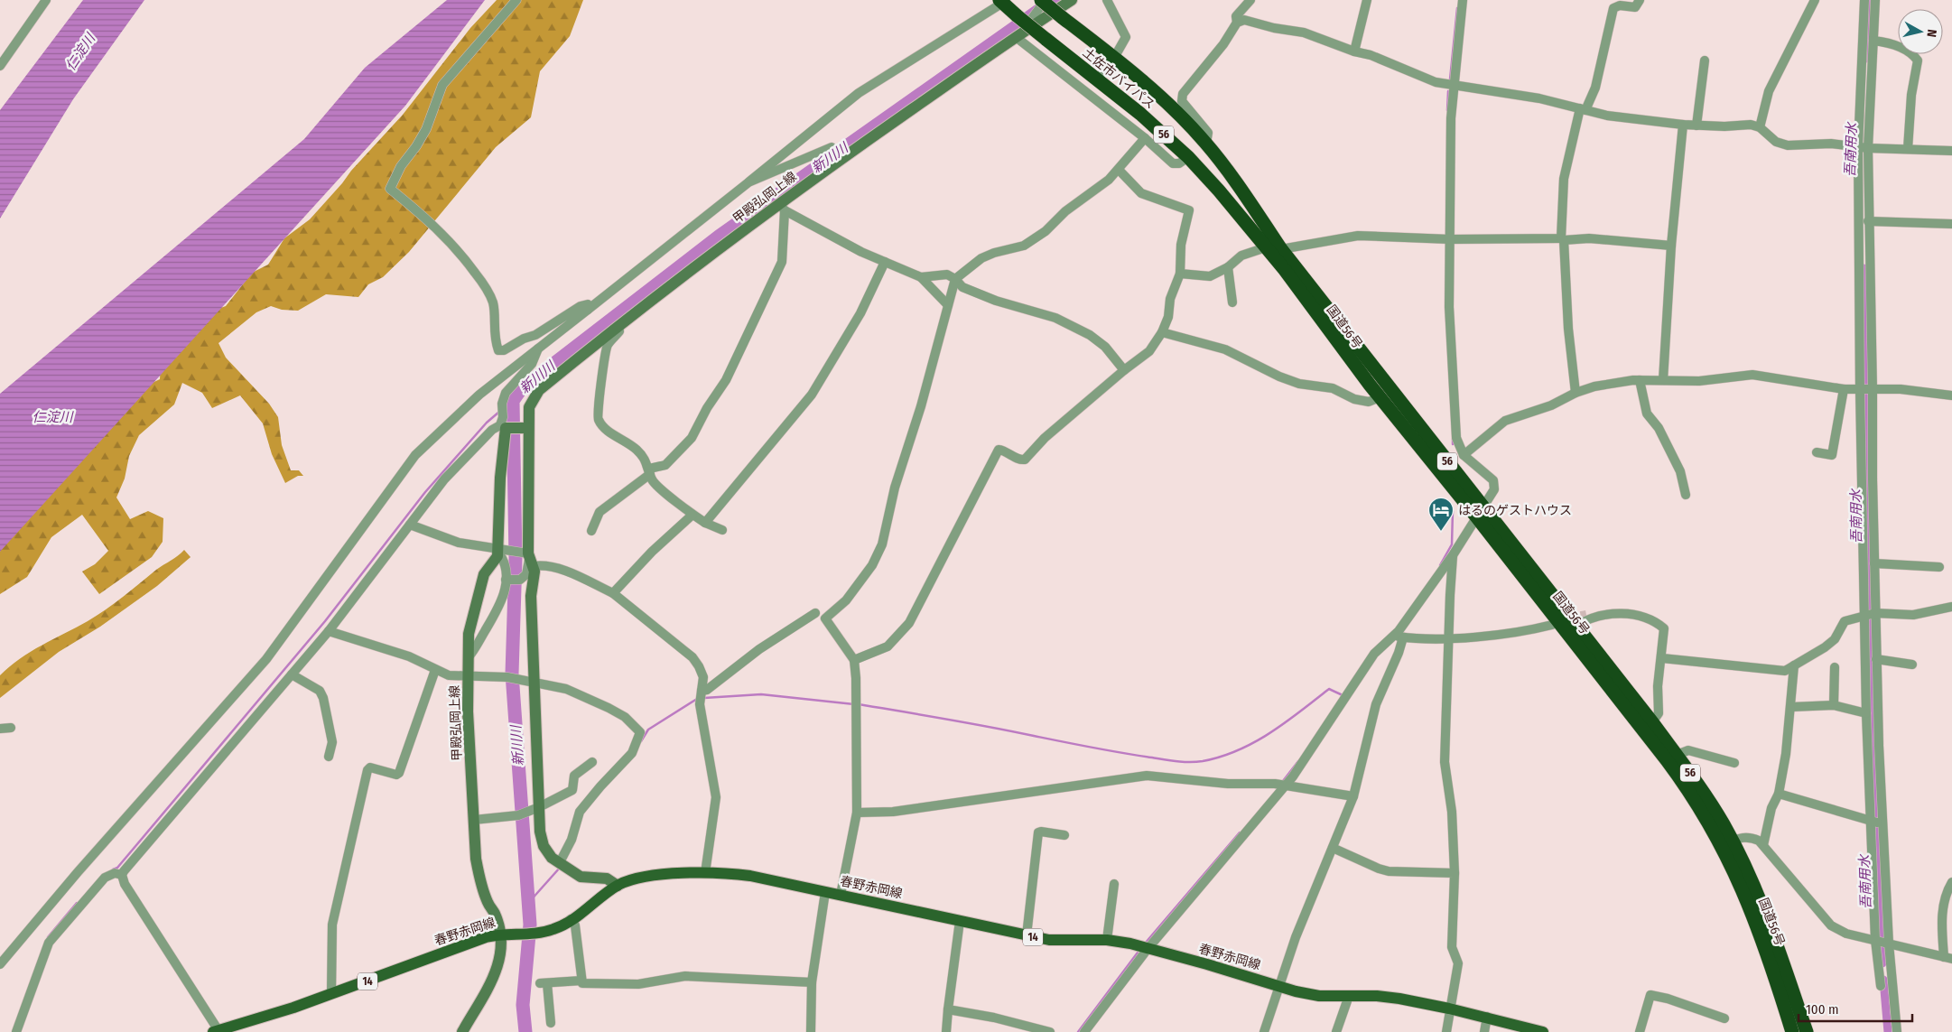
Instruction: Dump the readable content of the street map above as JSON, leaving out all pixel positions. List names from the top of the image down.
{
  "streets": {
    "highway": ["土佐市バイパス", "56", "国道56号"],
    "main road": ["甲殿弘岡上線", "春野赤岡線", "14"]
  },
  "crossings": [
    ["土佐市バイパス", "国道56号"],
    ["甲殿弘岡上線", "春野赤岡線"]
  ],
  "water": ["仁淀川", "吾南用水", "新川川"],
  "places": {
    "hotel": ["はるのゲストハウス"]
  },
  "scale_bar": "100 m",
  "north": "right"
}
